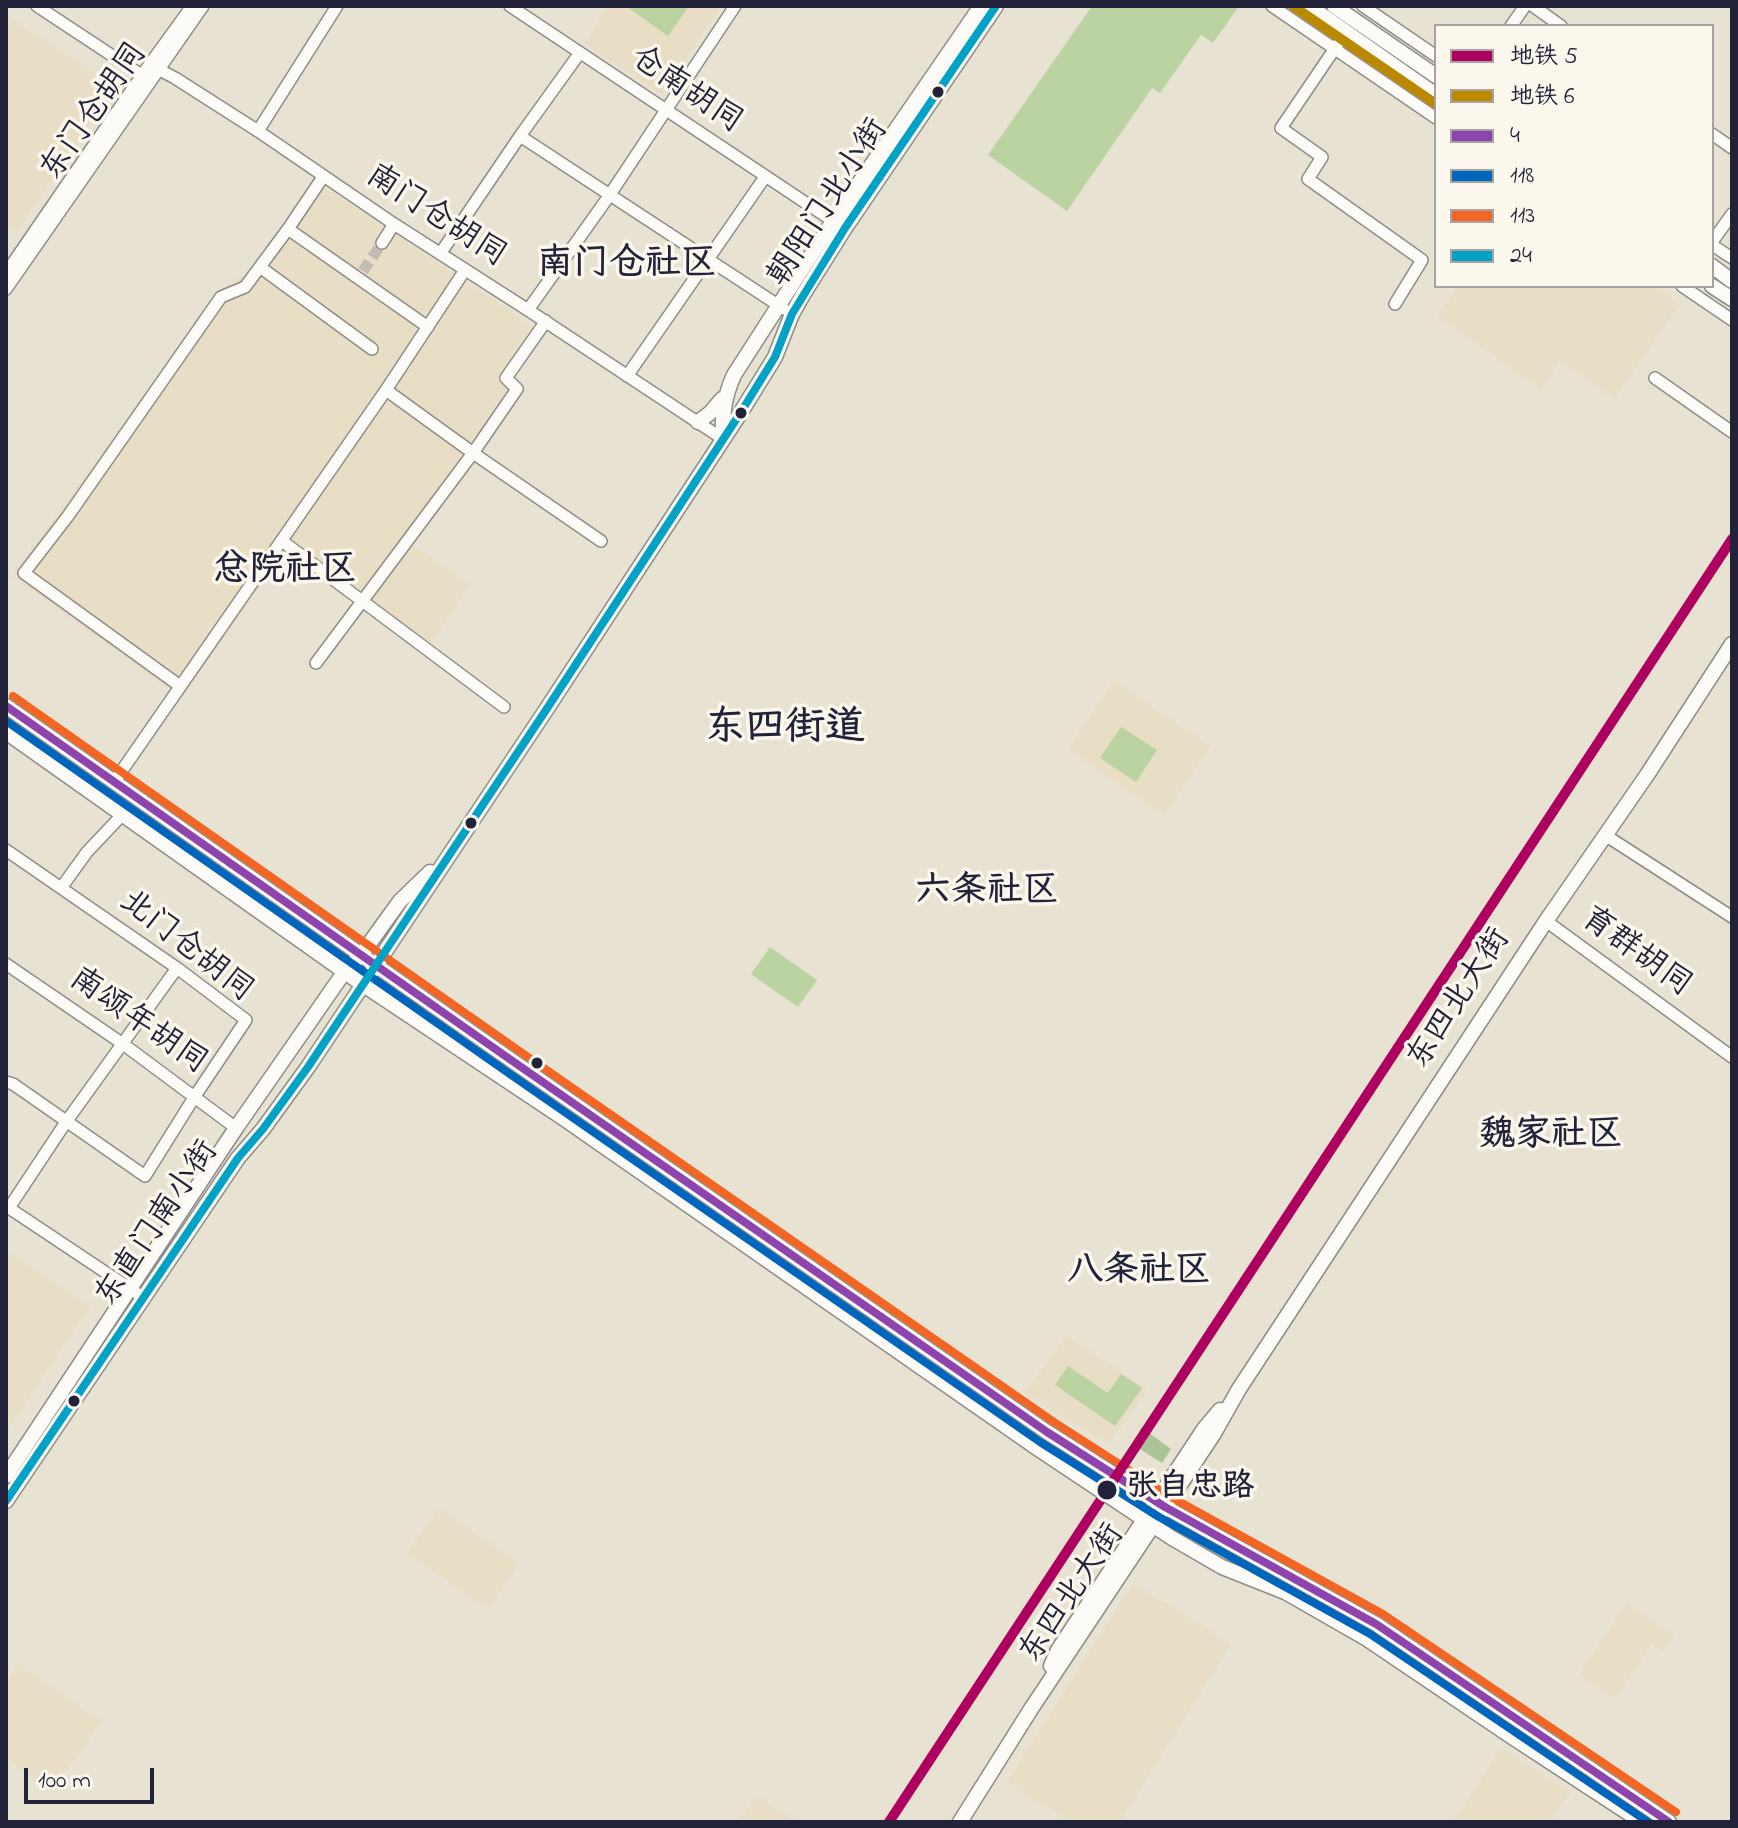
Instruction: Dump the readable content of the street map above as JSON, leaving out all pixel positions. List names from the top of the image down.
{
  "streets": {
    "main road": ["朝阳门北小街", "东四北大街", "东直门南小街"],
    "street": [
      "仓南胡同",
      "东门仓胡同",
      "南门仓胡同",
      "北门仓胡同",
      "育群胡同",
      "南颂年胡同"
    ]
  },
  "crossings": [
    ["仓南胡同", "朝阳门北小街"],
    ["东门仓胡同", "南门仓胡同"],
    ["朝阳门北小街", "南门仓胡同"],
    ["朝阳门北小街", "东直门南小街"],
    ["北门仓胡同", "南颂年胡同"],
    ["育群胡同", "东四北大街"],
    ["南颂年胡同", "东直门南小街"]
  ],
  "districts": [
    "南门仓社区",
    "总院社区",
    "东四街道",
    "六条社区",
    "魏家社区",
    "八条社区"
  ],
  "places": ["张自忠路"],
  "lines": [
    "metro line 6",
    "transit line 24",
    "metro line 5",
    "transit line 113",
    "transit line 4",
    "transit line 118"
  ],
  "legend": [
    "地铁 5",
    "地铁 6",
    "4",
    "118",
    "113",
    "24"
  ],
  "scale_bar": "100 m"
}
